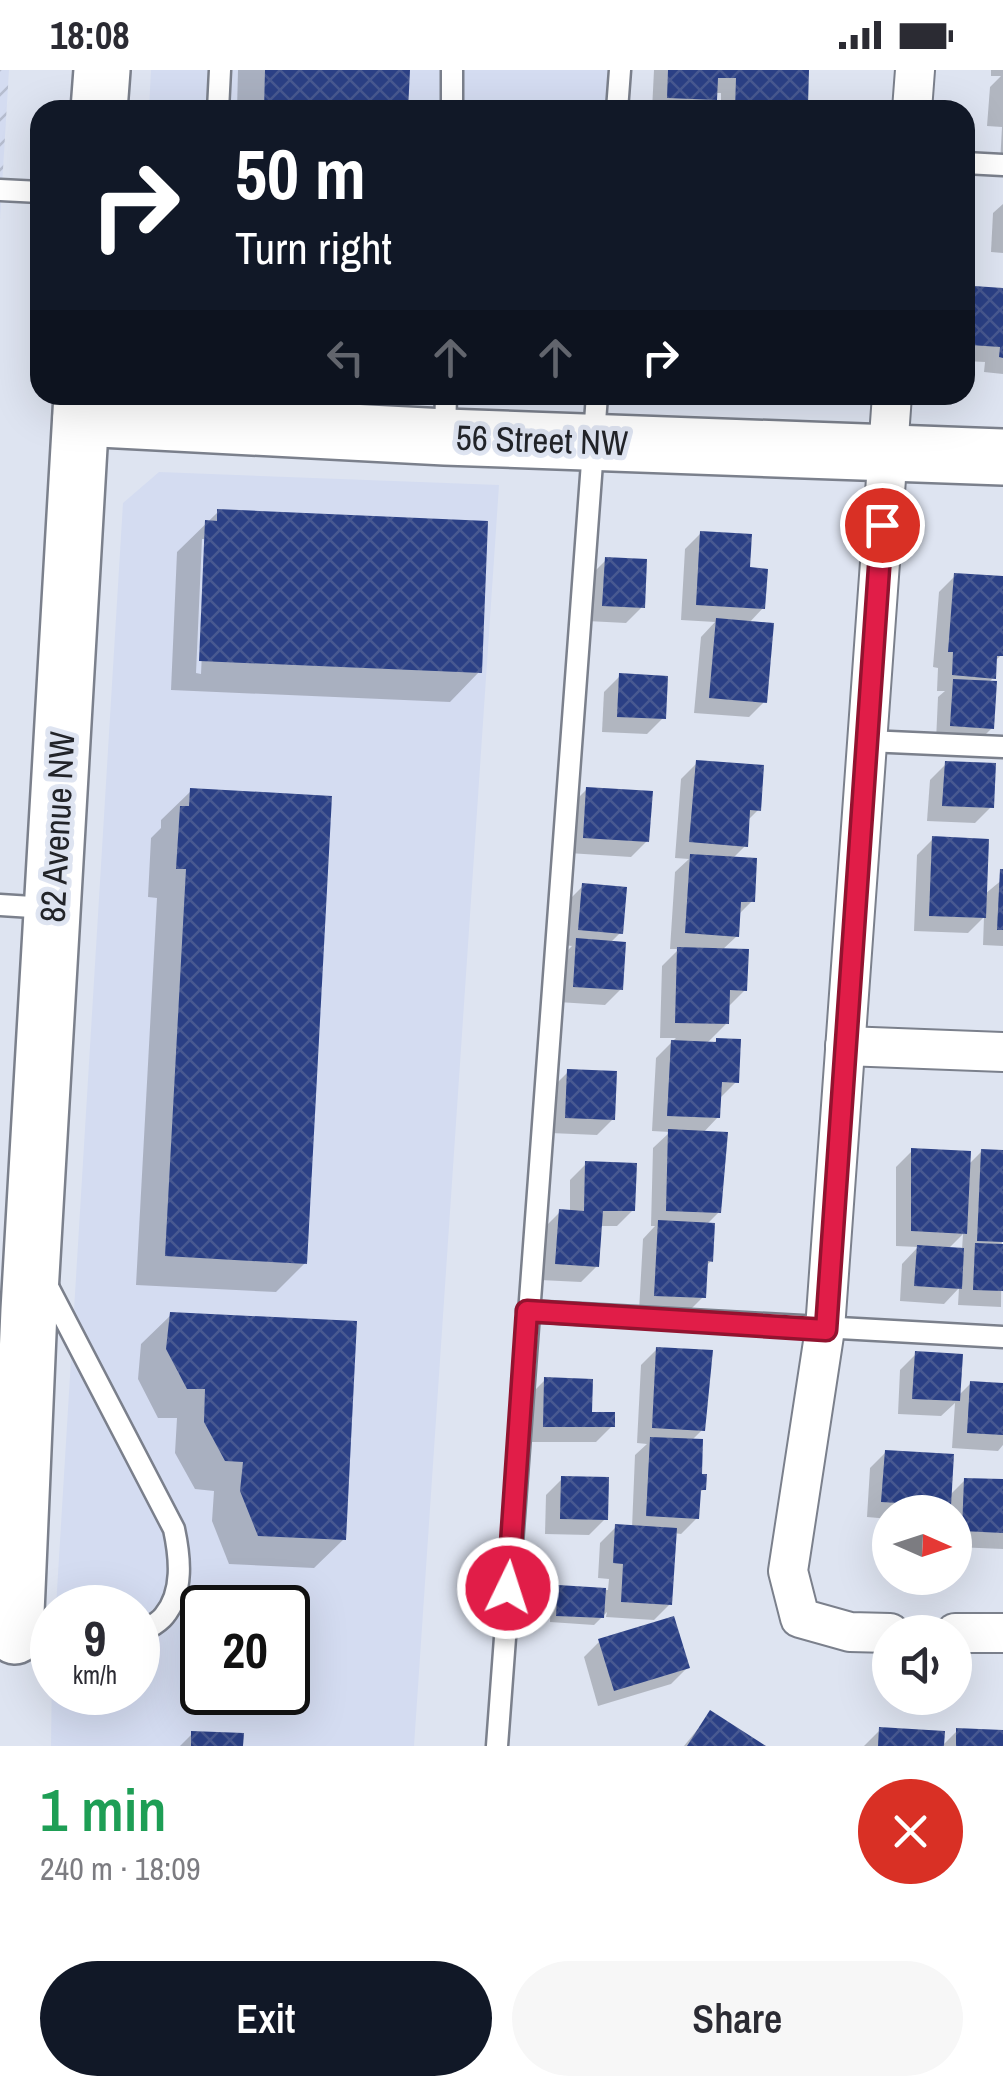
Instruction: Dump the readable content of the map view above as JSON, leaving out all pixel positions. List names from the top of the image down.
{
  "streets": {
    "street": ["56 Street NW", "82 Avenue NW"]
  },
  "crossings": [
    ["56 Street NW", "82 Avenue NW"]
  ],
  "north": "right",
  "page": {
    "status": "18:08",
    "turn": ["50 m", "Turn right"],
    "speed": "9 km/h",
    "limit": "20",
    "heading": ["1 min", "240 m · 18:09"],
    "buttons": ["Exit", "Share"]
  }
}
